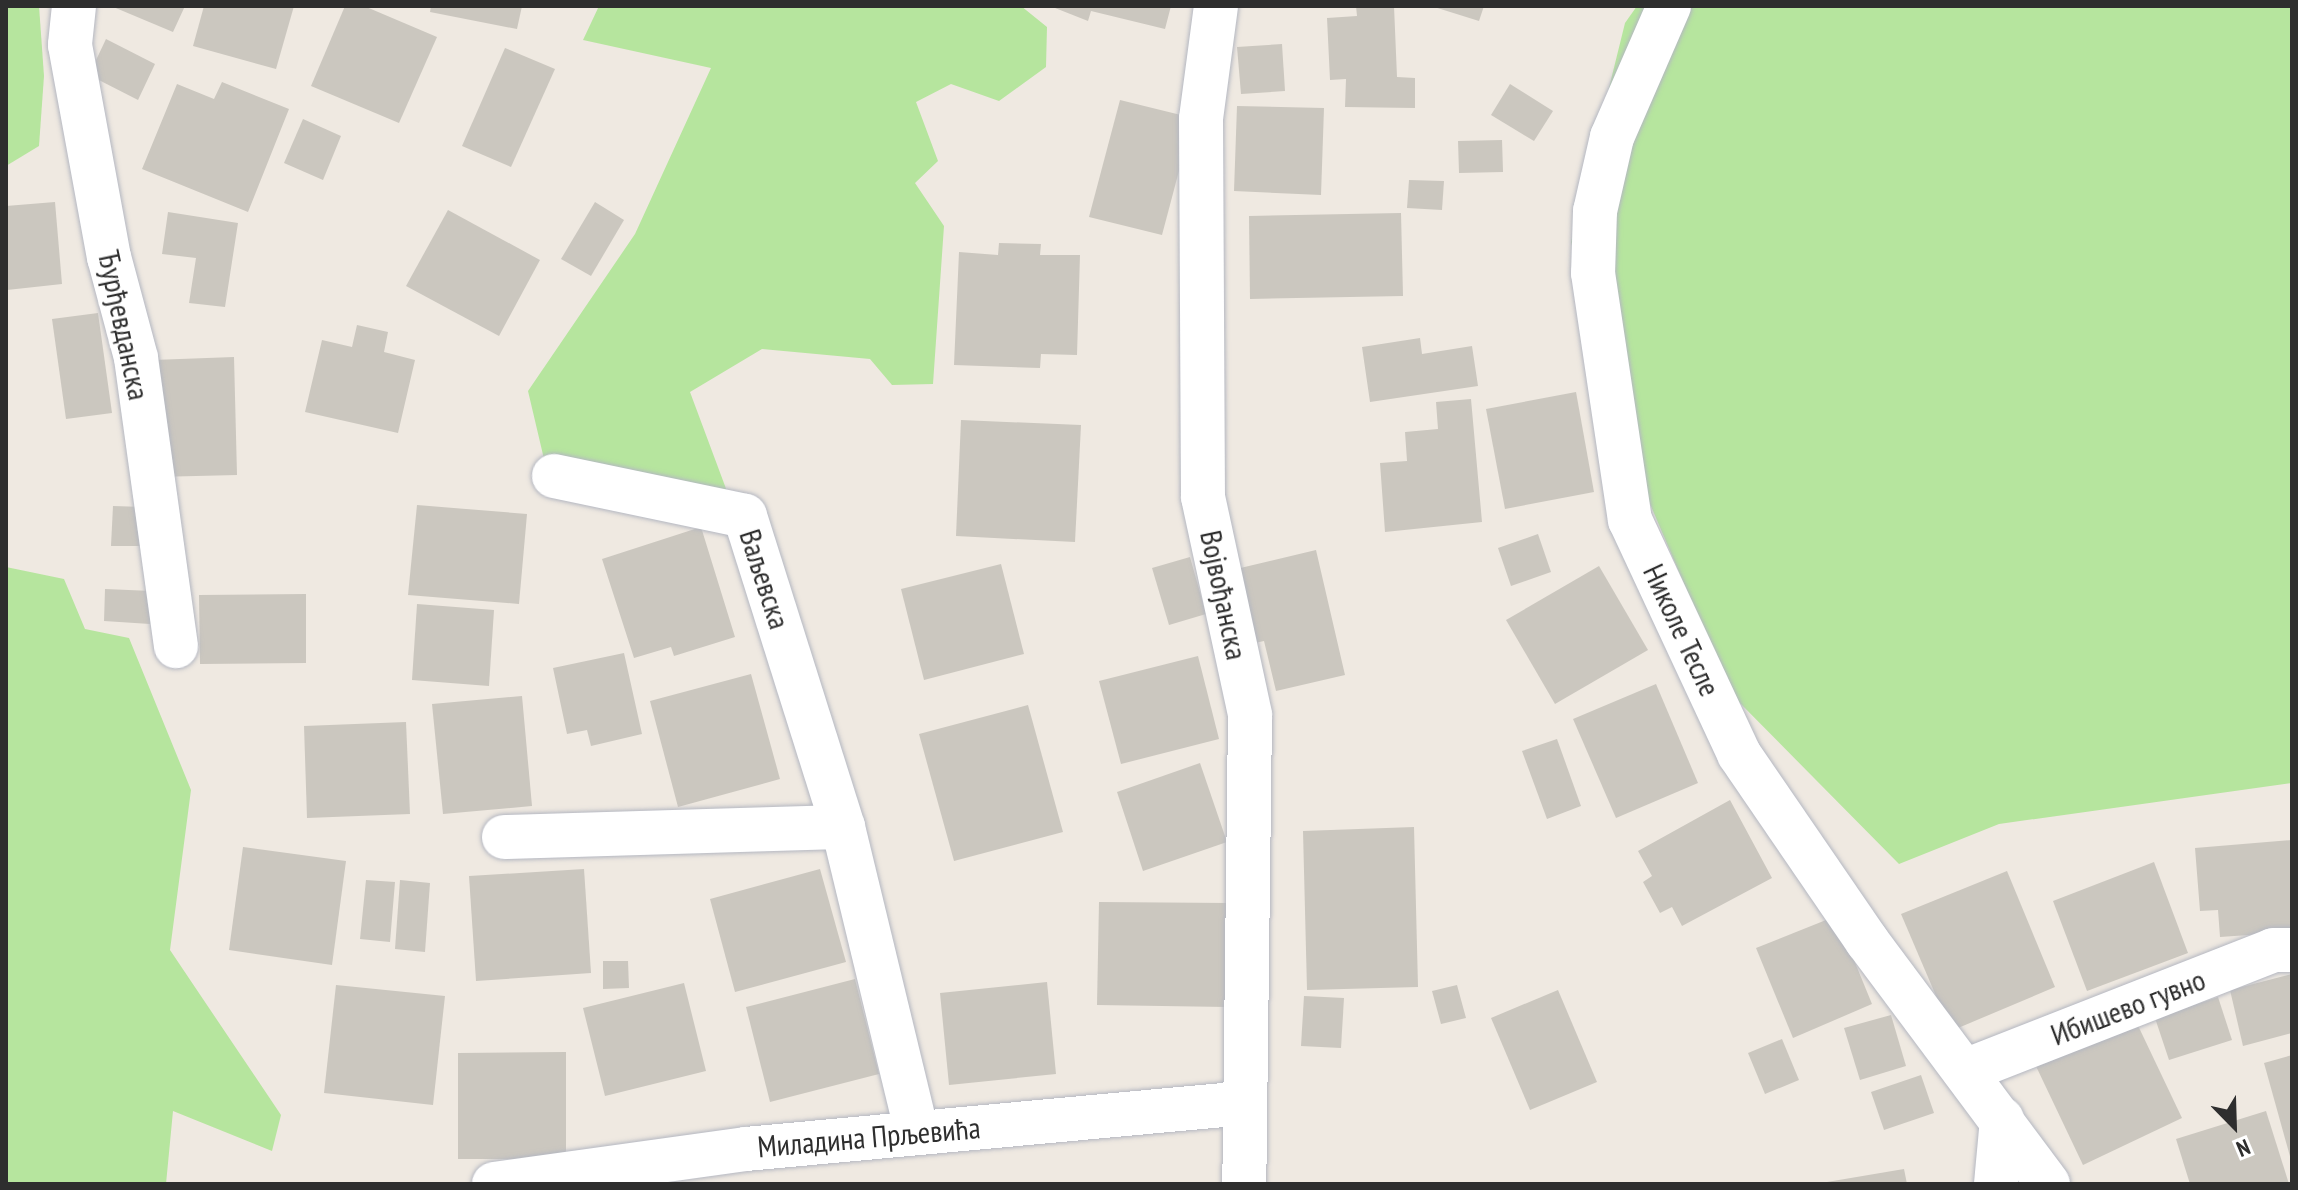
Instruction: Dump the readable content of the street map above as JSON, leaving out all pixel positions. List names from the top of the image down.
{
  "streets": {
    "street": [
      "Ђурђевданска",
      "Ваљевска",
      "Војвођанска",
      "Николе Тесле",
      "Ибишево гувно",
      "Миладина Прљевића"
    ]
  },
  "crossings": [
    ["Ваљевска", "Миладина Прљевића"],
    ["Војвођанска", "Миладина Прљевића"],
    ["Николе Тесле", "Ибишево гувно"]
  ],
  "north": "bottom right"
}
